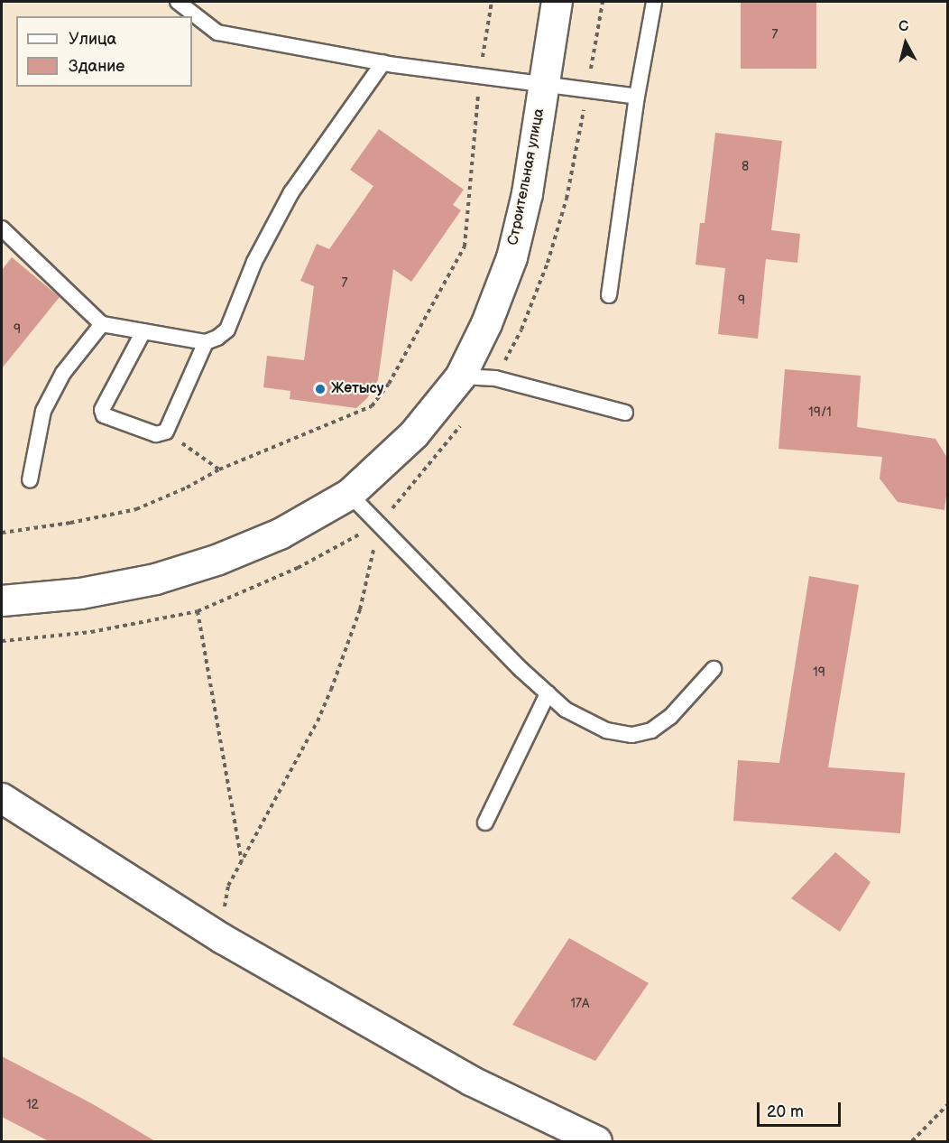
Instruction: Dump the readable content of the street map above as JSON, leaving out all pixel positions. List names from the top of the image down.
{
  "streets": {
    "street": ["Строительная улица"]
  },
  "places": ["Жетысу"],
  "house_numbers": [
    "7",
    "8",
    "7",
    "9",
    "9",
    "19/1",
    "19",
    "17А",
    "12"
  ],
  "legend": ["Улица", "Здание"],
  "scale_bar": "20 m",
  "north": "top"
}
